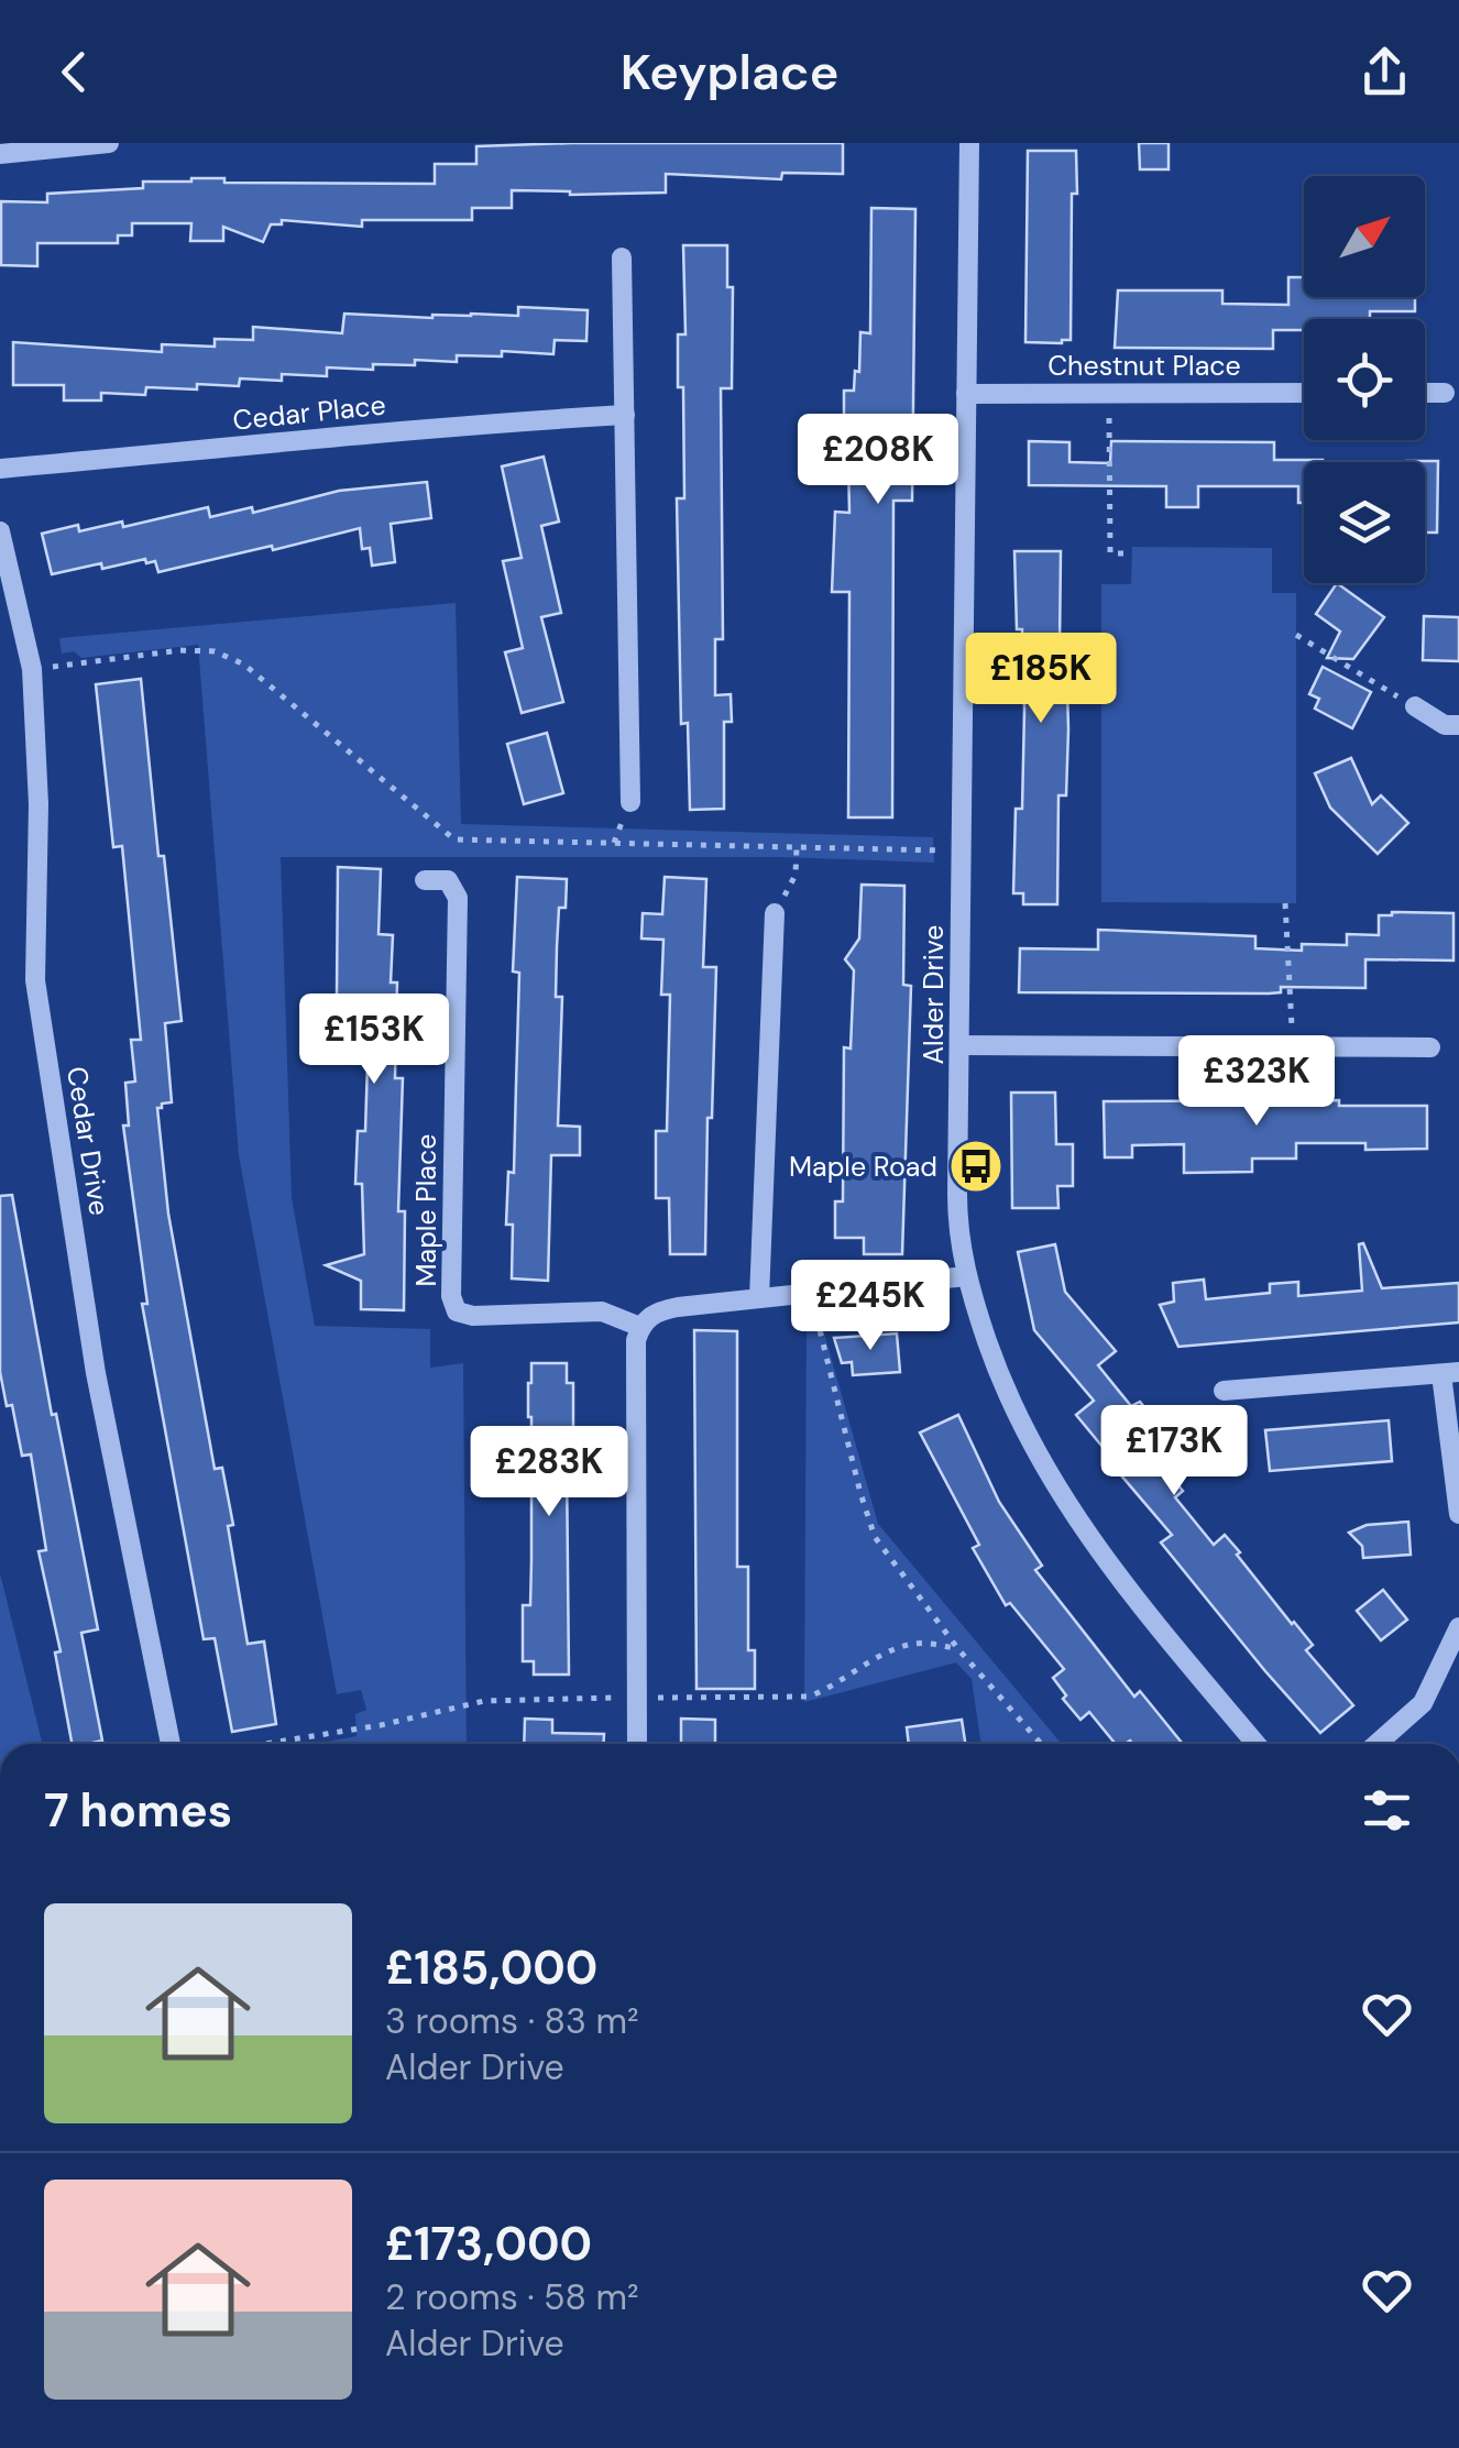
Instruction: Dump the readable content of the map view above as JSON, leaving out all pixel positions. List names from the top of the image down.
{
  "streets": {
    "street": [
      "Chestnut Place",
      "Cedar Place",
      "Alder Drive",
      "Cedar Drive",
      "Maple Place"
    ]
  },
  "crossings": [
    ["Chestnut Place", "Alder Drive"]
  ],
  "places": {
    "bus stop": ["Maple Road"]
  },
  "north": "top right",
  "page": {
    "header": "Keyplace",
    "price": [
      "£208K",
      "£185K",
      "£153K",
      "£323K",
      "£245K",
      "£173K",
      "£283K"
    ],
    "heading": "7 homes",
    "list": [
      {
        "name": "£185,000",
        "note": "3 rooms · 83 m² · Alder Drive"
      },
      {
        "name": "£173,000",
        "note": "2 rooms · 58 m² · Alder Drive"
      }
    ]
  }
}
